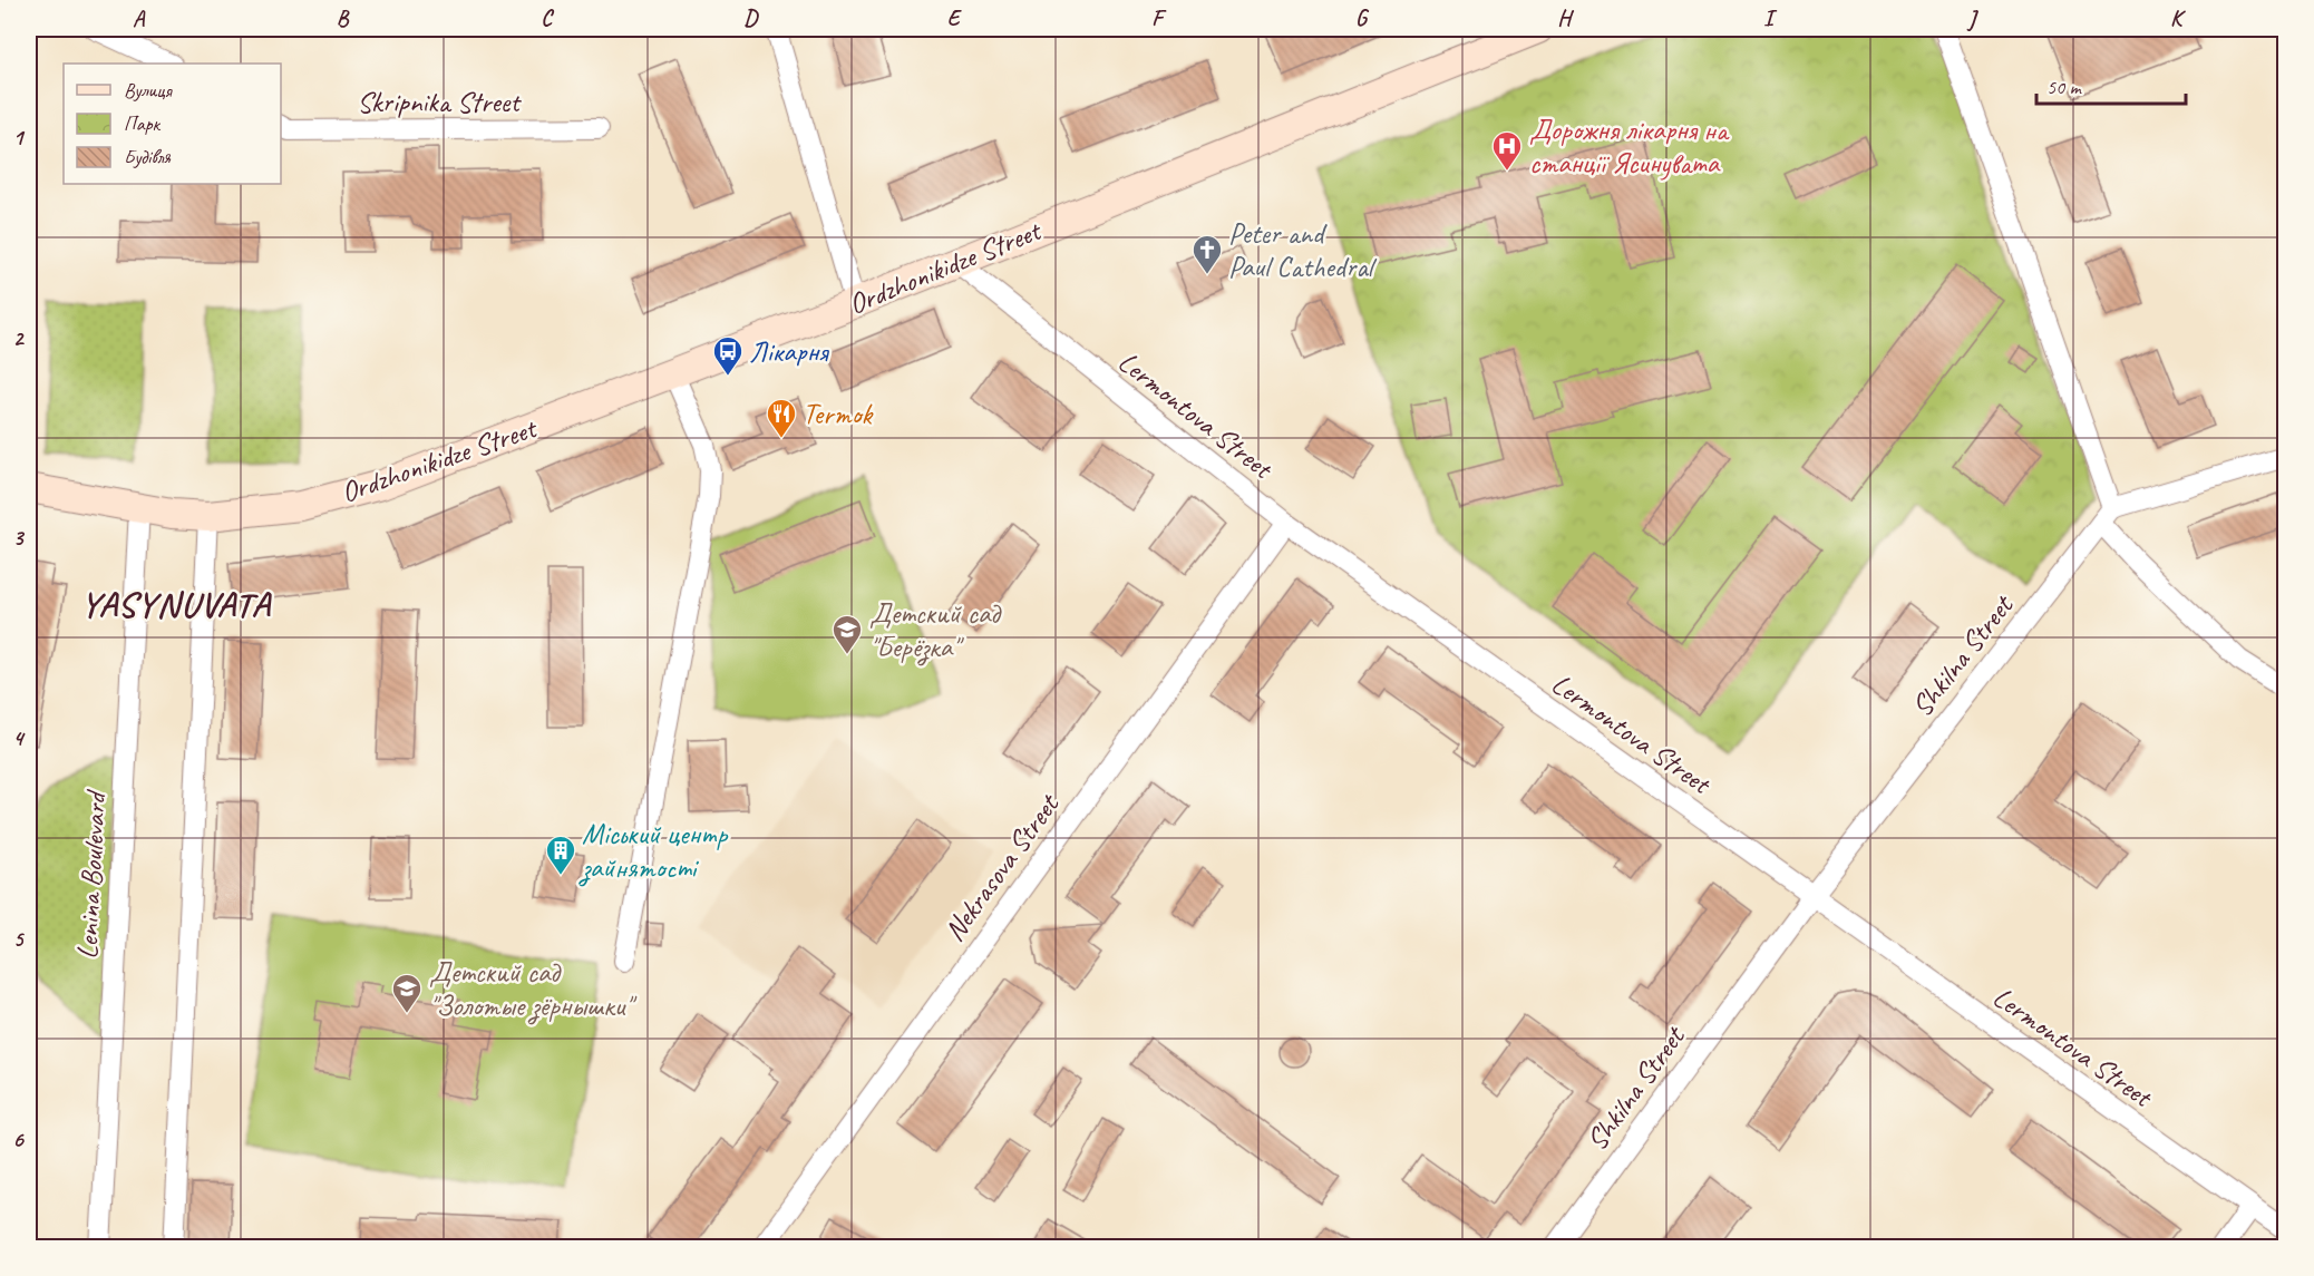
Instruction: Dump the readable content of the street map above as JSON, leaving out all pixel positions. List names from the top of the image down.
{
  "streets": {
    "main road": ["Ordzhonikidze Street"],
    "street": [
      "Skripnika Street",
      "Lermontova Street",
      "Shkilna Street",
      "Nekrasova Street",
      "Lenina Boulevard"
    ]
  },
  "crossings": [
    ["Ordzhonikidze Street", "Lermontova Street"],
    ["Ordzhonikidze Street", "Lenina Boulevard"],
    ["Lermontova Street", "Shkilna Street"],
    ["Lermontova Street", "Nekrasova Street"]
  ],
  "districts": ["YASYNUVATA"],
  "places": {
    "hospital": ["Дорожня лікарня на станції Ясинувата"],
    "church": ["Peter and Paul Cathedral"],
    "bus stop": ["Лікарня"],
    "restaurant": ["Termok"],
    "school or university": ["Детский сад \"Берёзка\"", "Детский сад \"Золотые зёрнышки\""],
    "building": ["Міський центр зайнятості"]
  },
  "legend": ["Вулиця", "Парк", "Будівля"],
  "scale_bar": "50 m",
  "grid": {
    "columns": [
      "A",
      "B",
      "C",
      "D",
      "E",
      "F",
      "G",
      "H",
      "I",
      "J",
      "K"
    ],
    "rows": [
      "1",
      "2",
      "3",
      "4",
      "5",
      "6"
    ]
  }
}
